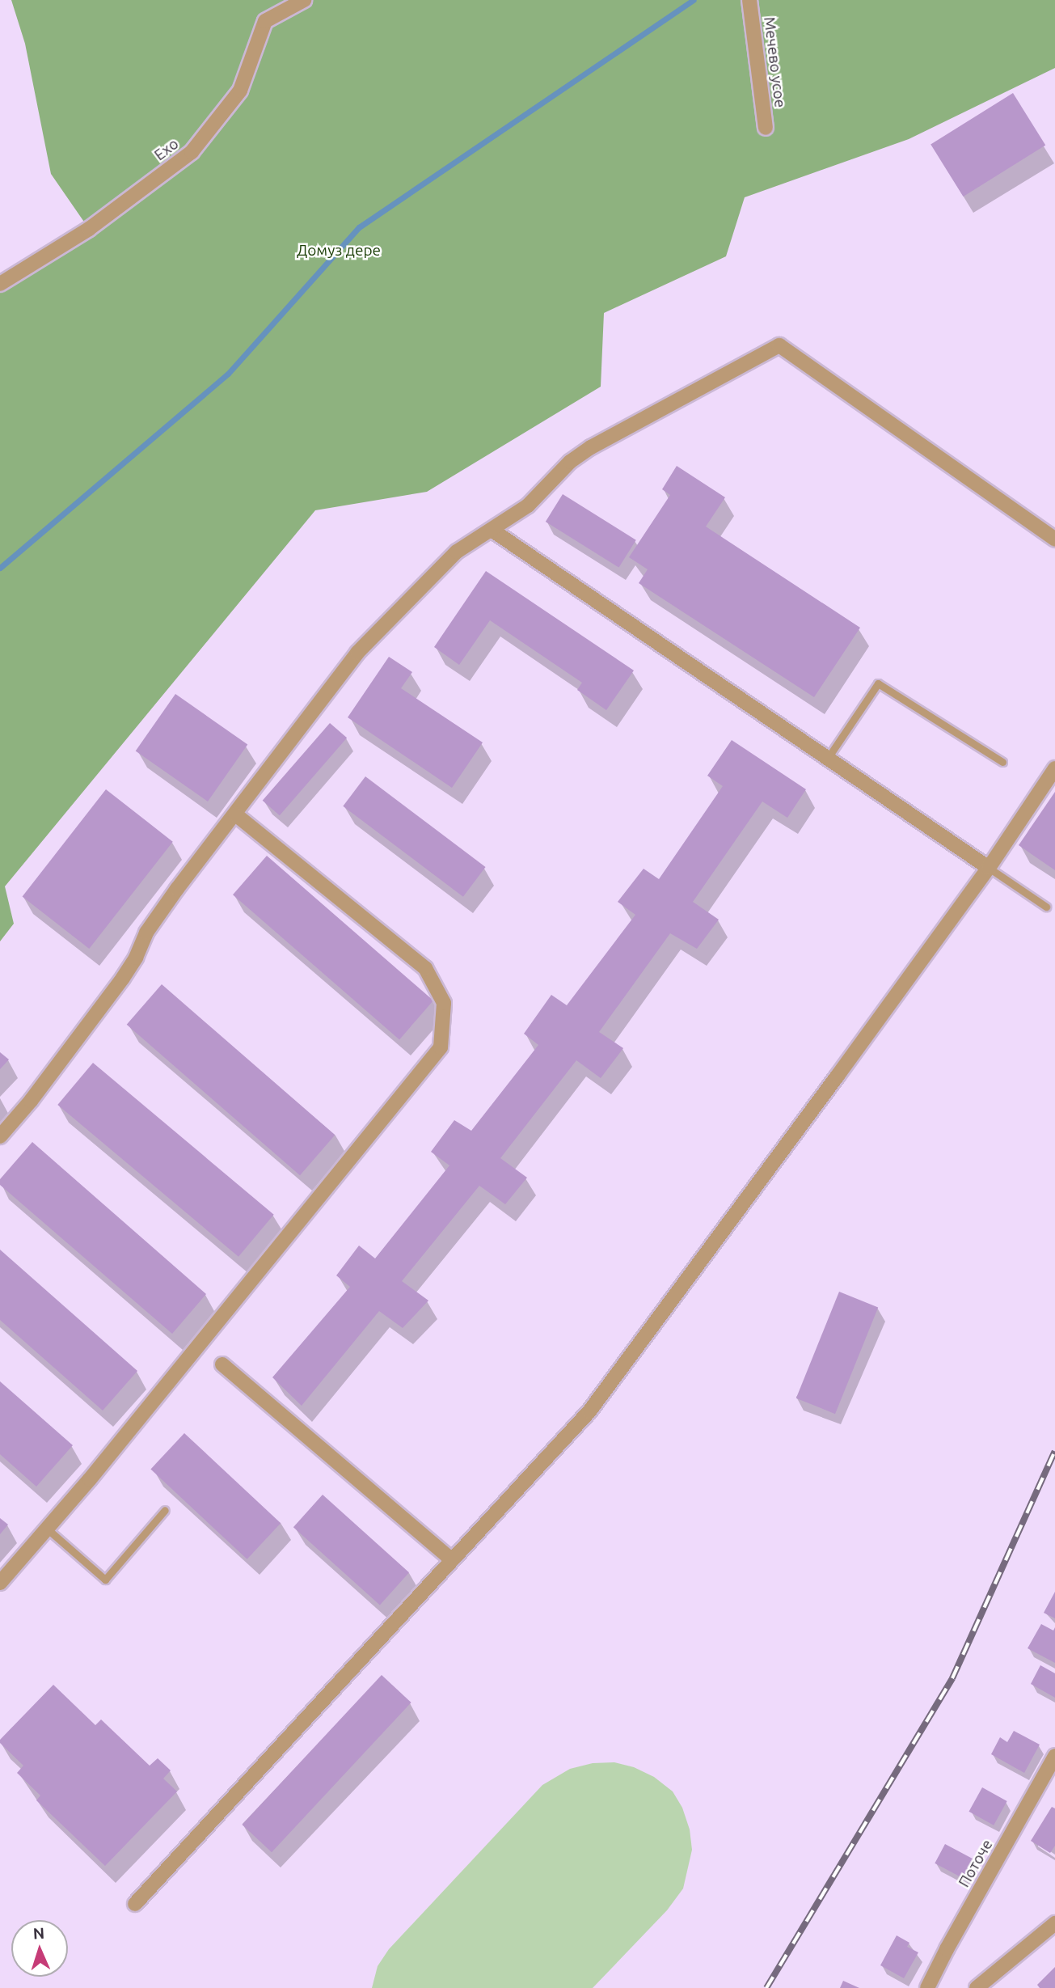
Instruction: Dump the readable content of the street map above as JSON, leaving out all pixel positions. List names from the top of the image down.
{
  "streets": {
    "street": ["Мечево усое", "Ехо", "Поточе"]
  },
  "parks": ["Домуз дере"],
  "north": "top"
}
